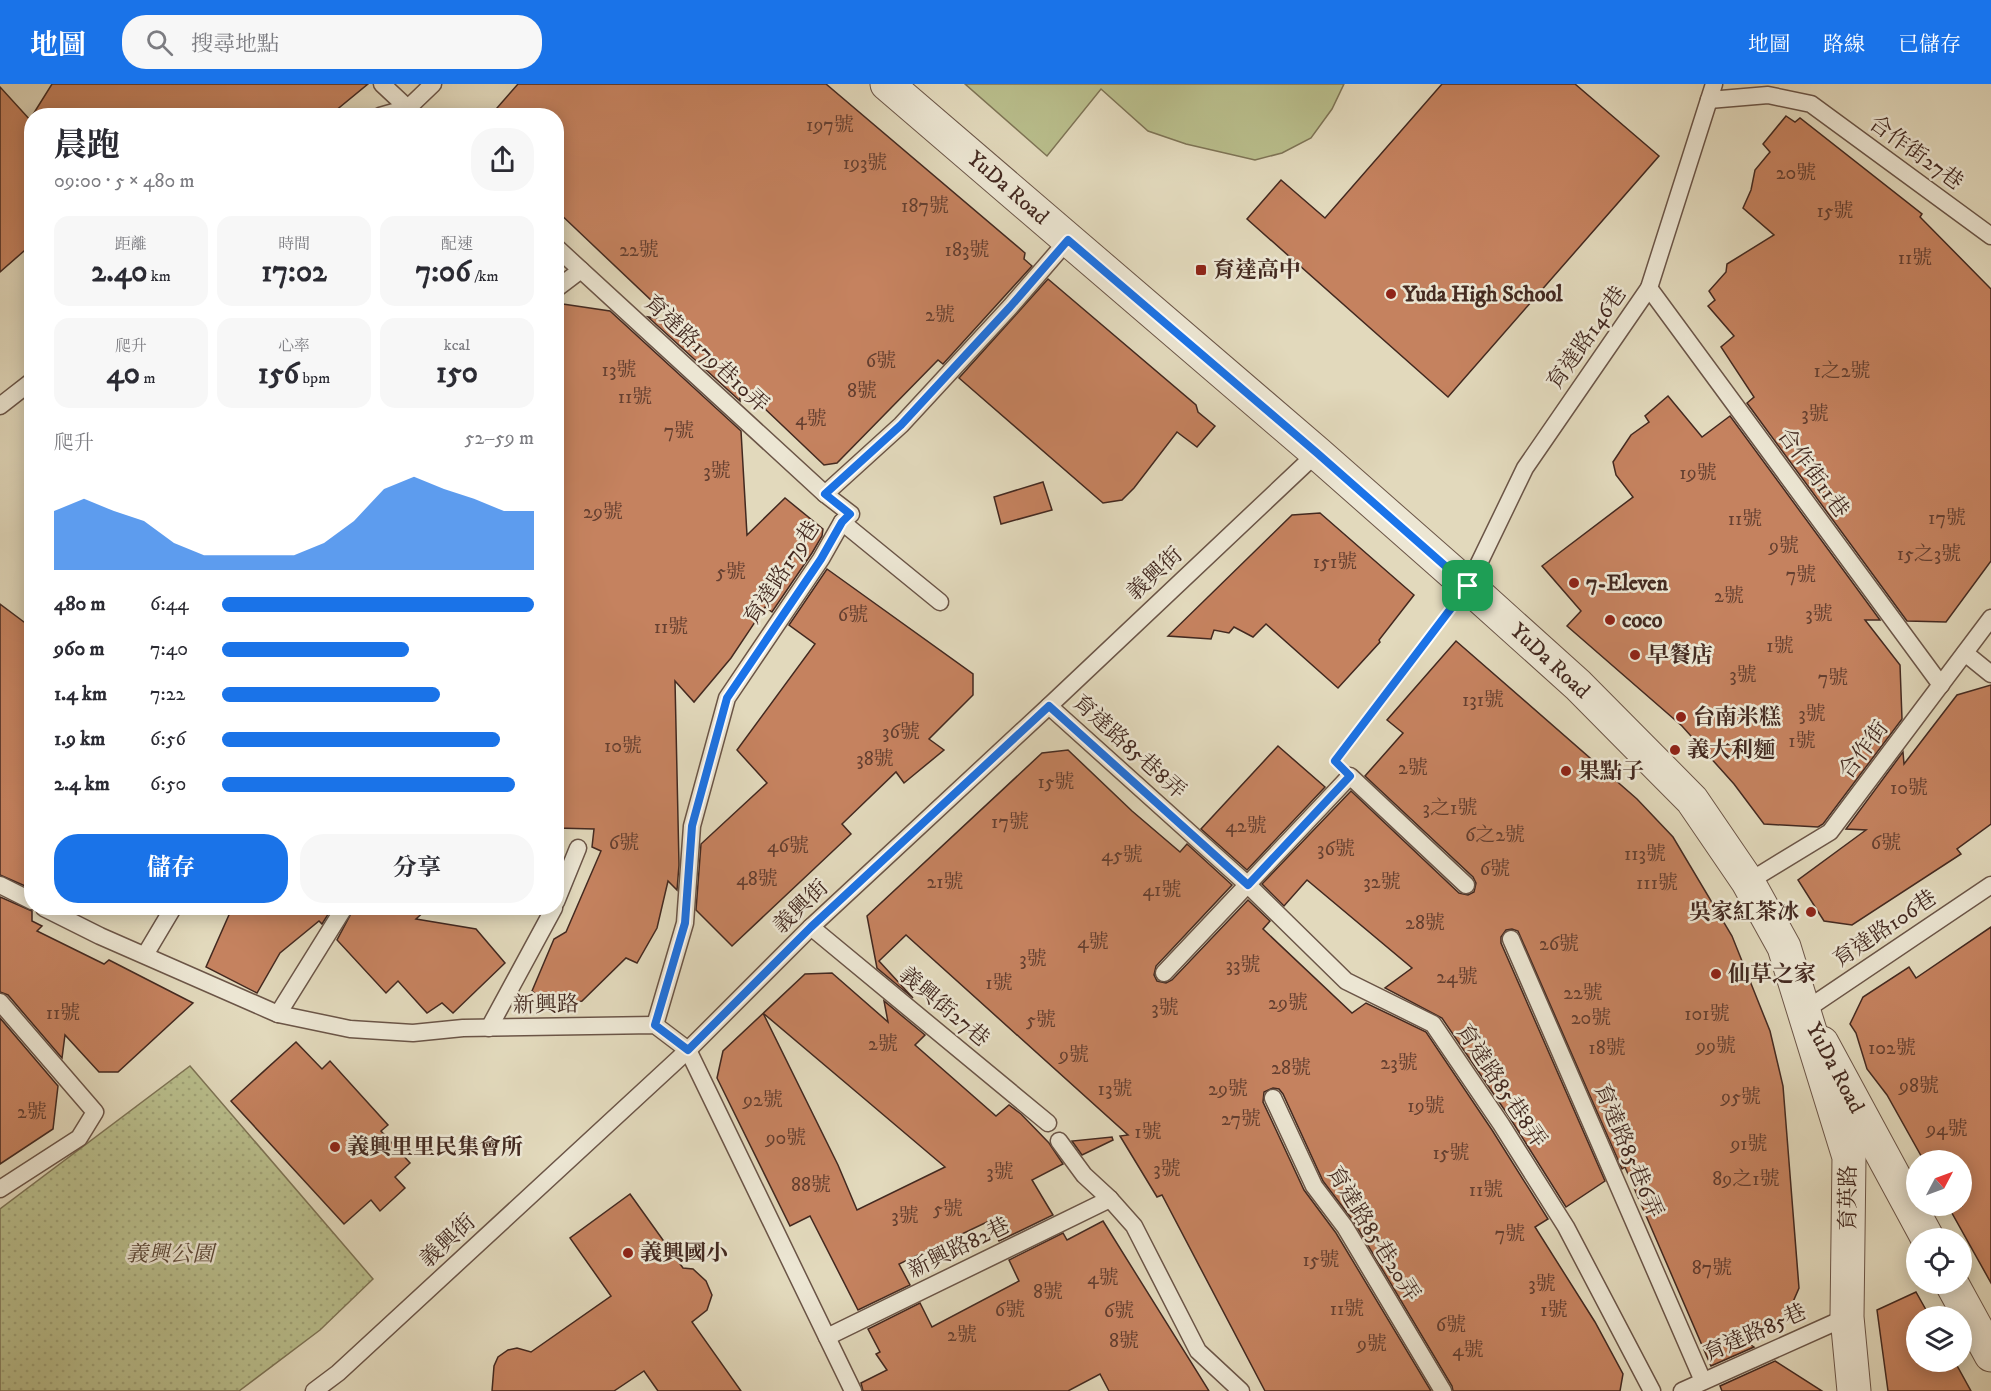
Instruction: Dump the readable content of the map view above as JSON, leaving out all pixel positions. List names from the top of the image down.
{
  "streets": {
    "street": ["YuDa Road", "育英路"],
    "lane": [
      "合作街27巷",
      "育達路146巷",
      "育達路179巷10弄",
      "合作街11巷",
      "育達路179巷",
      "義興街",
      "育達路85巷8弄",
      "合作街",
      "育達路106巷",
      "新興路",
      "義興街27巷",
      "育達路85巷6弄",
      "育達路85巷20弄",
      "新興路82巷",
      "育達路85巷"
    ]
  },
  "crossings": [
    ["合作街27巷", "育達路146巷"],
    ["YuDa Road", "育達路146巷"],
    ["YuDa Road", "育達路179巷"],
    ["YuDa Road", "義興街"],
    ["YuDa Road", "合作街"],
    ["YuDa Road", "育達路106巷"],
    ["YuDa Road", "育英路"],
    ["育達路146巷", "合作街11巷"],
    ["育達路179巷10弄", "育達路179巷"],
    ["合作街11巷", "合作街"],
    ["育達路179巷", "新興路"],
    ["義興街", "育達路85巷8弄"],
    ["義興街", "義興街27巷"],
    ["育達路106巷", "育英路"],
    ["育達路85巷6弄", "育達路85巷"],
    ["育英路", "育達路85巷"]
  ],
  "parks": ["義興公園"],
  "places": {
    "transit": ["育達高中"],
    "other": [
      "Yuda High School",
      "7-Eleven",
      "coco",
      "早餐店",
      "台南米糕",
      "義大利麵",
      "果點子",
      "吳家紅茶冰",
      "仙草之家",
      "義興里里民集會所",
      "義興國小"
    ]
  },
  "house_numbers": [
    "197號",
    "193號",
    "20號",
    "187號",
    "15號",
    "22號",
    "183號",
    "11號",
    "2號",
    "6號",
    "13號",
    "1之2號",
    "8號",
    "11號",
    "3號",
    "4號",
    "7號",
    "3號",
    "19號",
    "29號",
    "17號",
    "11號",
    "9號",
    "15之3號",
    "151號",
    "5號",
    "7號",
    "2號",
    "3號",
    "6號",
    "11號",
    "1號",
    "3號",
    "7號",
    "131號",
    "3號",
    "36號",
    "1號",
    "10號",
    "38號",
    "2號",
    "15號",
    "10號",
    "3之1號",
    "17號",
    "42號",
    "6之2號",
    "6號",
    "6號",
    "46號",
    "36號",
    "113號",
    "45號",
    "6號",
    "48號",
    "21號",
    "32號",
    "111號",
    "41號",
    "28號",
    "4號",
    "26號",
    "3號",
    "33號",
    "24號",
    "1號",
    "22號",
    "29號",
    "3號",
    "11號",
    "101號",
    "20號",
    "5號",
    "2號",
    "99號",
    "18號",
    "102號",
    "9號",
    "23號",
    "28號",
    "98號",
    "13號",
    "29號",
    "95號",
    "92號",
    "19號",
    "2號",
    "27號",
    "94號",
    "1號",
    "90號",
    "91號",
    "15號",
    "3號",
    "3號",
    "89之1號",
    "88號",
    "11號",
    "5號",
    "3號",
    "7號",
    "15號",
    "87號",
    "4號",
    "3號",
    "8號",
    "11號",
    "6號",
    "1號",
    "6號",
    "6號",
    "2號",
    "8號",
    "9號",
    "4號"
  ],
  "north": "top right",
  "page": {
    "header": "地圖",
    "search": "搜尋地點",
    "nav": ["地圖", "路線", "已儲存"],
    "heading": ["晨跑", "09:00 · 5 × 480 m"],
    "stats": [
      ["距離", "2.40 km"],
      ["時間", "17:02"],
      ["配速", "7:06 /km"],
      ["爬升", "40 m"],
      ["心率", "156 bpm"],
      ["kcal", "150"]
    ],
    "chart": ["爬升", "52–59 m"],
    "list": [
      {
        "name": "480 m",
        "note": "6:44"
      },
      {
        "name": "960 m",
        "note": "7:40"
      },
      {
        "name": "1.4 km",
        "note": "7:22"
      },
      {
        "name": "1.9 km",
        "note": "6:56"
      },
      {
        "name": "2.4 km",
        "note": "6:50"
      }
    ],
    "buttons": ["儲存", "分享"]
  }
}
